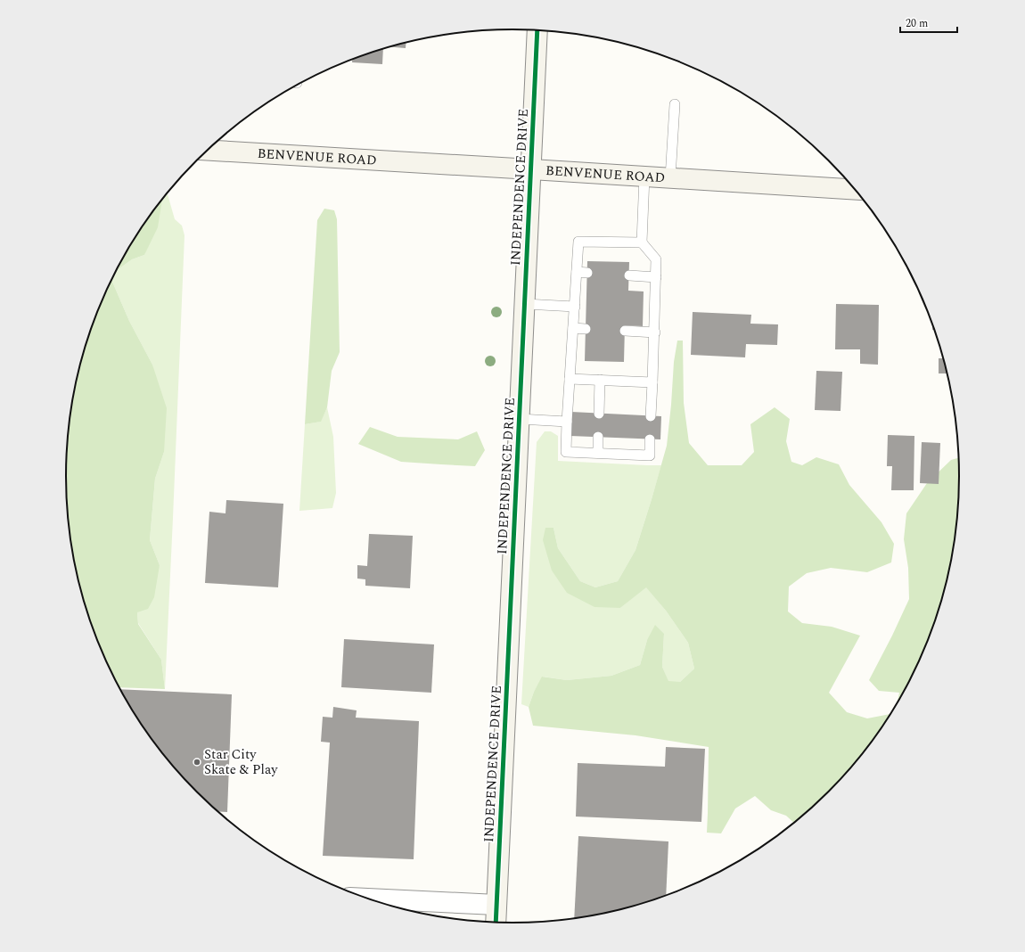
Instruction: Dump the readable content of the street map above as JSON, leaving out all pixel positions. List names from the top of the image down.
{
  "streets": {
    "street": ["BENVENUE ROAD", "INDEPENDENCE DRIVE"]
  },
  "crossings": [
    ["BENVENUE ROAD", "INDEPENDENCE DRIVE"]
  ],
  "places": ["Star City Skate & Play"],
  "scale_bar": "20 m"
}
